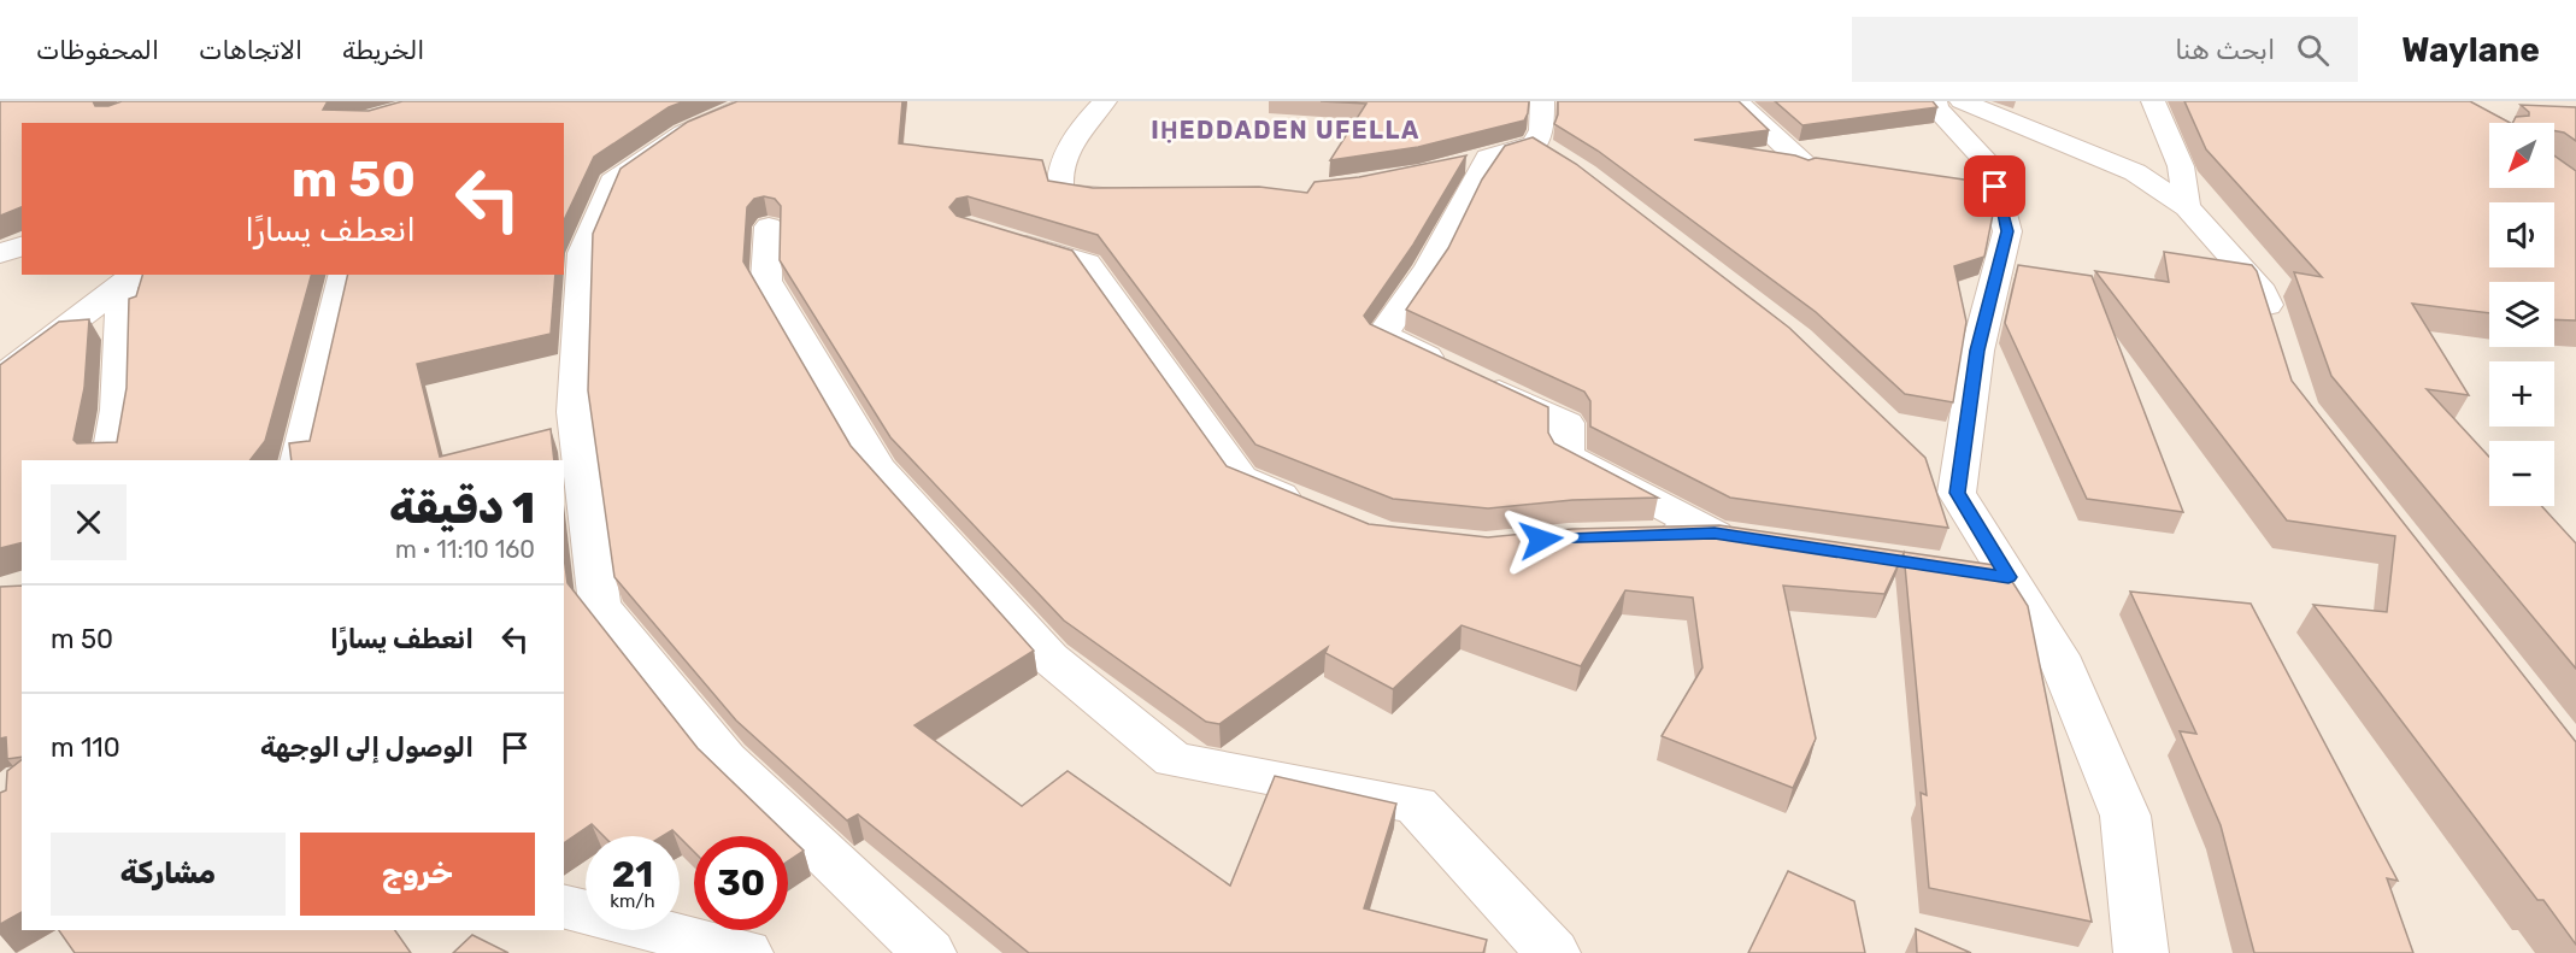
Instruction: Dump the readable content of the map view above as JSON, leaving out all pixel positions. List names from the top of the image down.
{
  "districts": ["IḤEDDADEN UFELLA"],
  "north": "bottom left",
  "page": {
    "header": "Waylane",
    "search": "ابحث هنا",
    "nav": ["الخريطة", "الاتجاهات", "المحفوظات"],
    "map_buttons": ["+", "−"],
    "turn": ["50 m", "انعطف يسارًا"],
    "heading": ["1 دقيقة", "160 m · 11:10"],
    "list": [
      {
        "name": "انعطف يسارًا",
        "value": "50 m"
      },
      {
        "name": "الوصول إلى الوجهة",
        "value": "110 m"
      }
    ],
    "buttons": ["خروج", "مشاركة"],
    "speed": "21 km/h",
    "limit": "30"
  }
}
